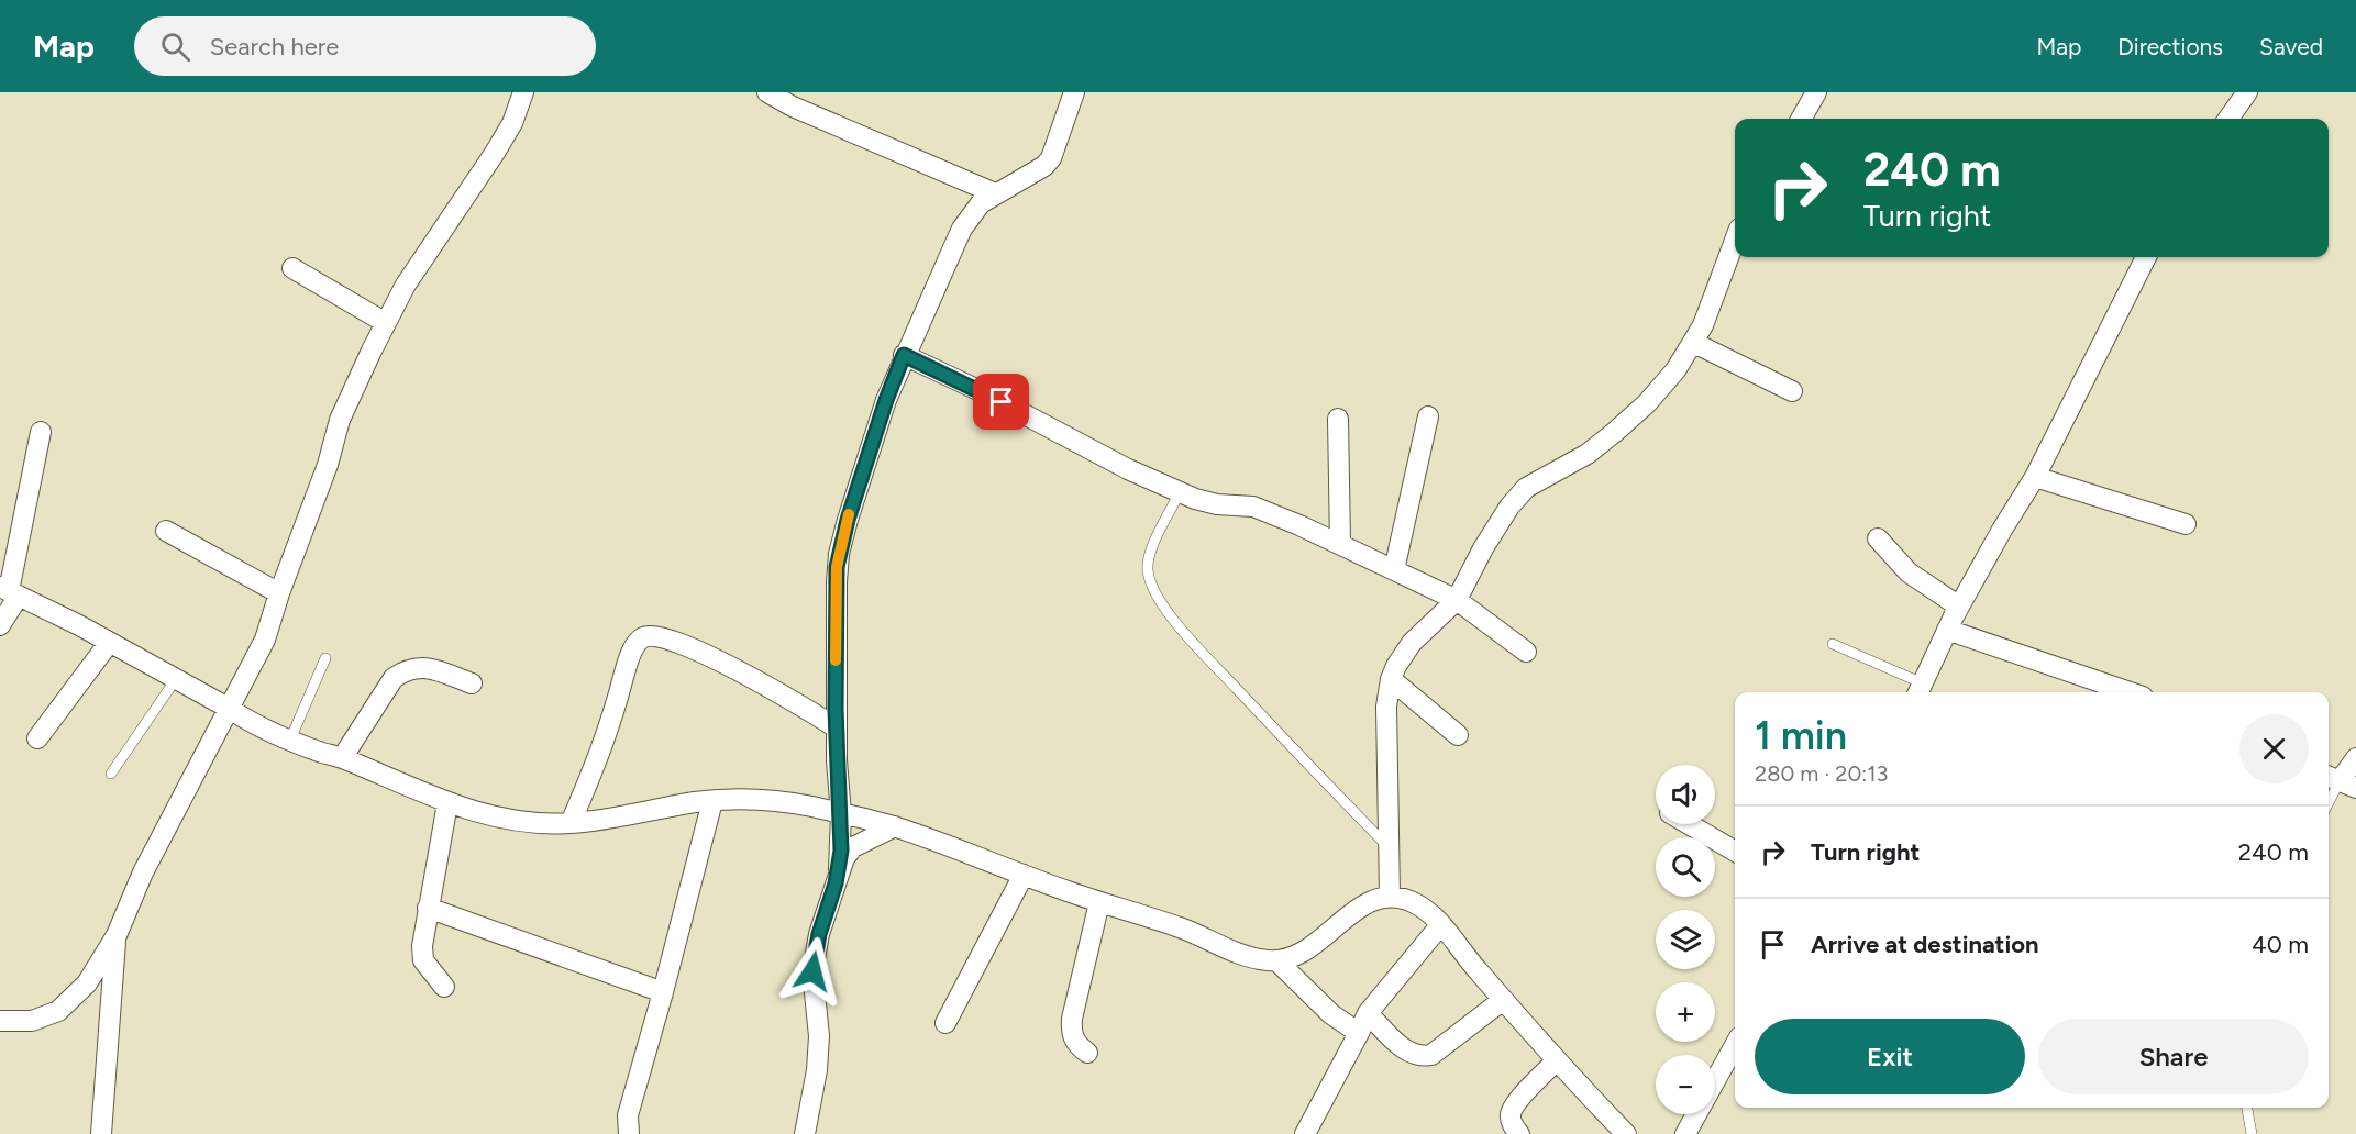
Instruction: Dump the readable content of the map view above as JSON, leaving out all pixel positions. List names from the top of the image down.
{
  "page": {
    "header": "Map",
    "search": "Search here",
    "nav": ["Map", "Directions", "Saved"],
    "turn": ["240 m", "Turn right"],
    "heading": ["1 min", "280 m · 20:13"],
    "map_buttons": ["+", "−"],
    "list": [
      {
        "name": "Turn right",
        "value": "240 m"
      },
      {
        "name": "Arrive at destination",
        "value": "40 m"
      }
    ],
    "buttons": ["Exit", "Share"]
  }
}
